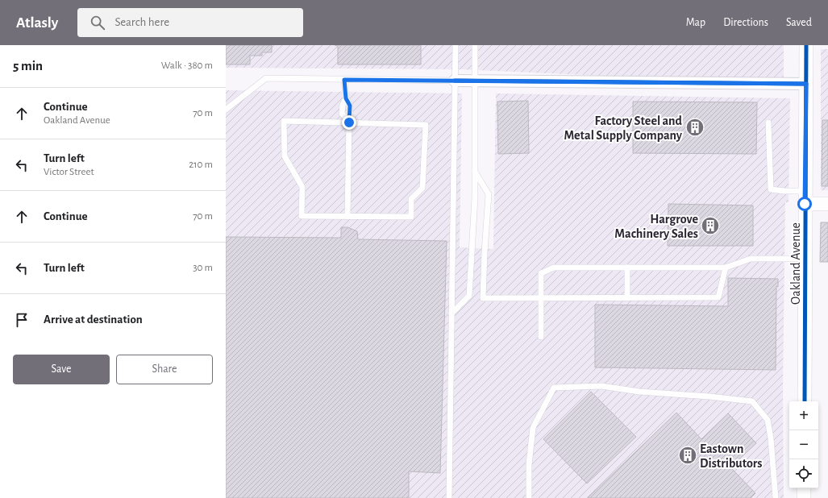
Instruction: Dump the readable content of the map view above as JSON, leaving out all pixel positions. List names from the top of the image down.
{
  "streets": {
    "street": ["Oakland Avenue"]
  },
  "places": {
    "building": ["Factory Steel and Metal Supply Company", "Hargrove Machinery Sales", "Eastown Distributors"]
  },
  "page": {
    "header": "Atlasly",
    "search": "Search here",
    "nav": ["Map", "Directions", "Saved"],
    "heading": ["5 min", "Walk · 380 m"],
    "list": [
      ["Continue", "Oakland Avenue", "70 m"],
      ["Turn left", "Victor Street", "210 m"],
      ["Continue", "70 m"],
      ["Turn left", "30 m"],
      "Arrive at destination"
    ],
    "buttons": ["Save", "Share"],
    "map_buttons": ["+", "−"]
  }
}
